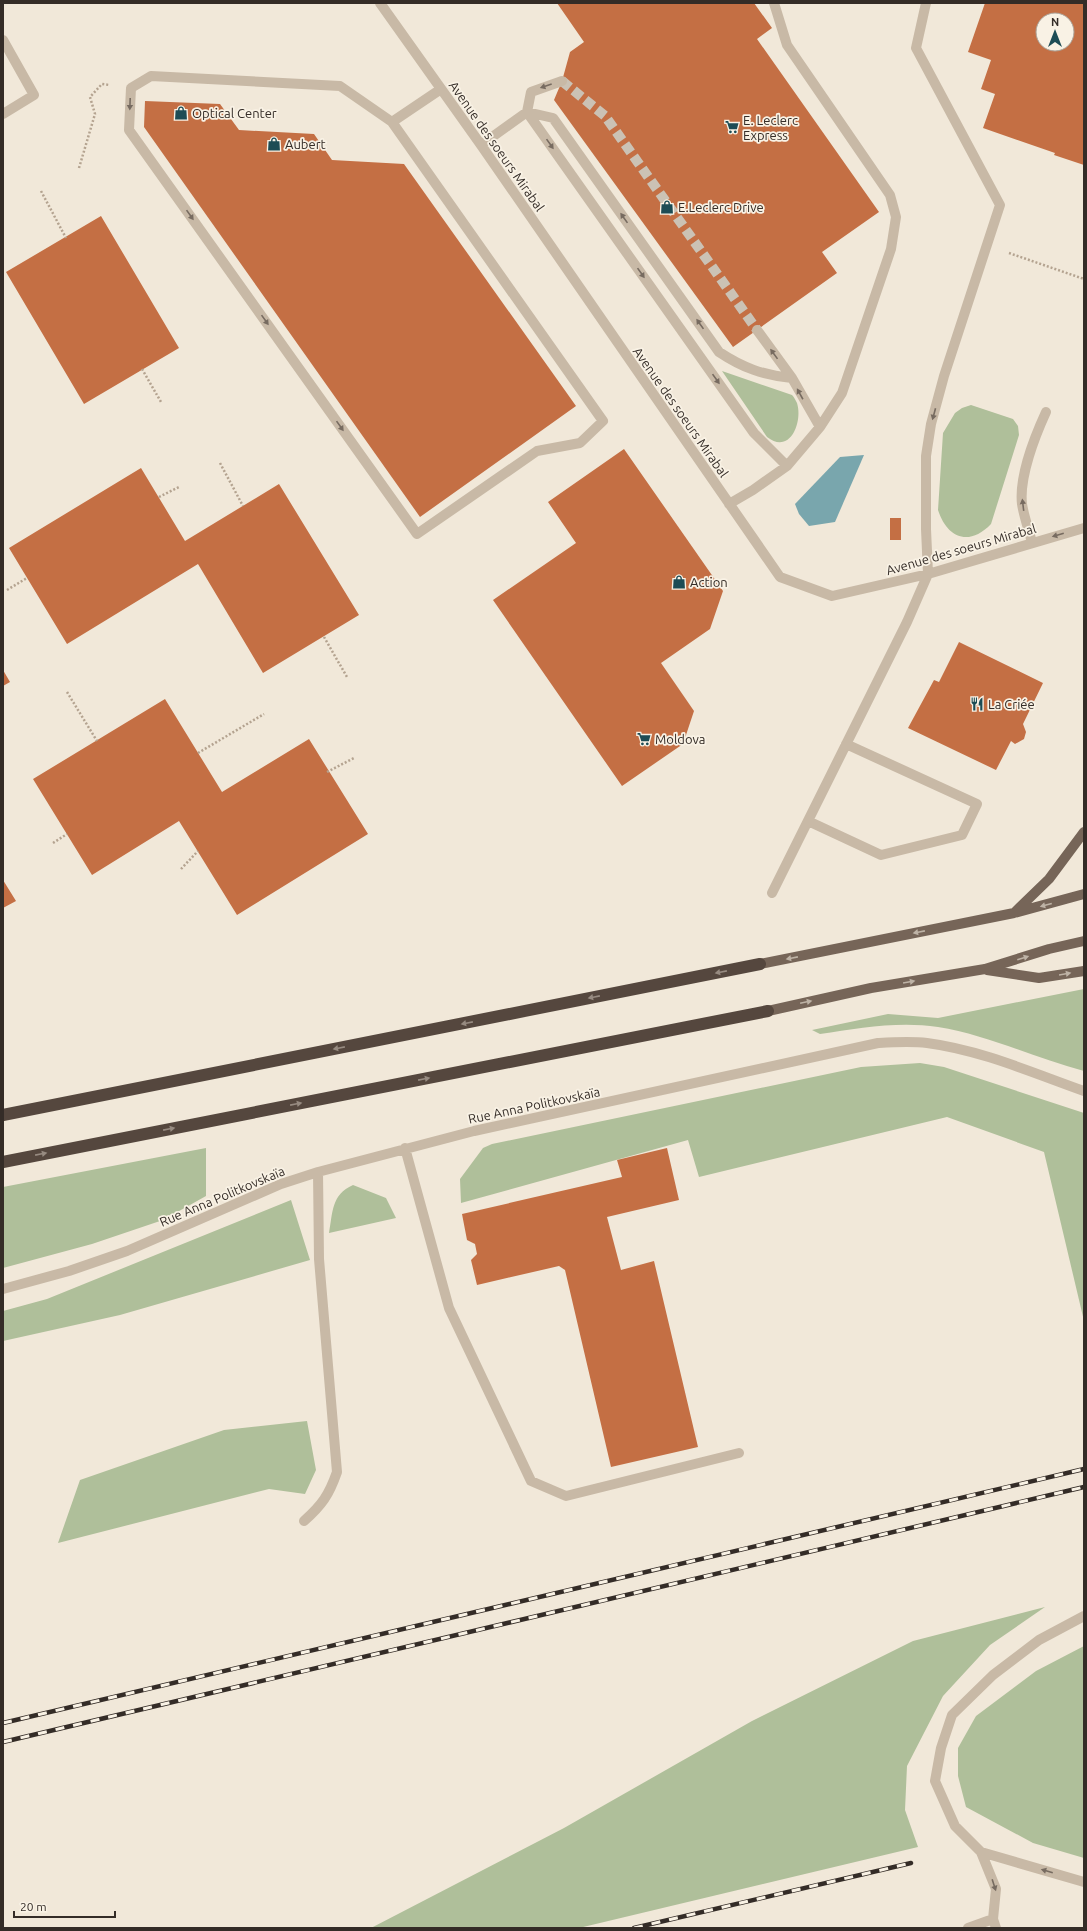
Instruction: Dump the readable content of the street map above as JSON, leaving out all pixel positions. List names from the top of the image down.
{
  "streets": {
    "street": ["Avenue des soeurs Mirabal", "Rue Anna Politkovskaïa"]
  },
  "places": {
    "shop": [
      "Optical Center",
      "Aubert",
      "E.Leclerc Drive",
      "Action"
    ],
    "supermarket": ["E. Leclerc Express", "Moldova"],
    "restaurant": ["La Criée"]
  },
  "scale_bar": "20 m",
  "north": "top"
}
